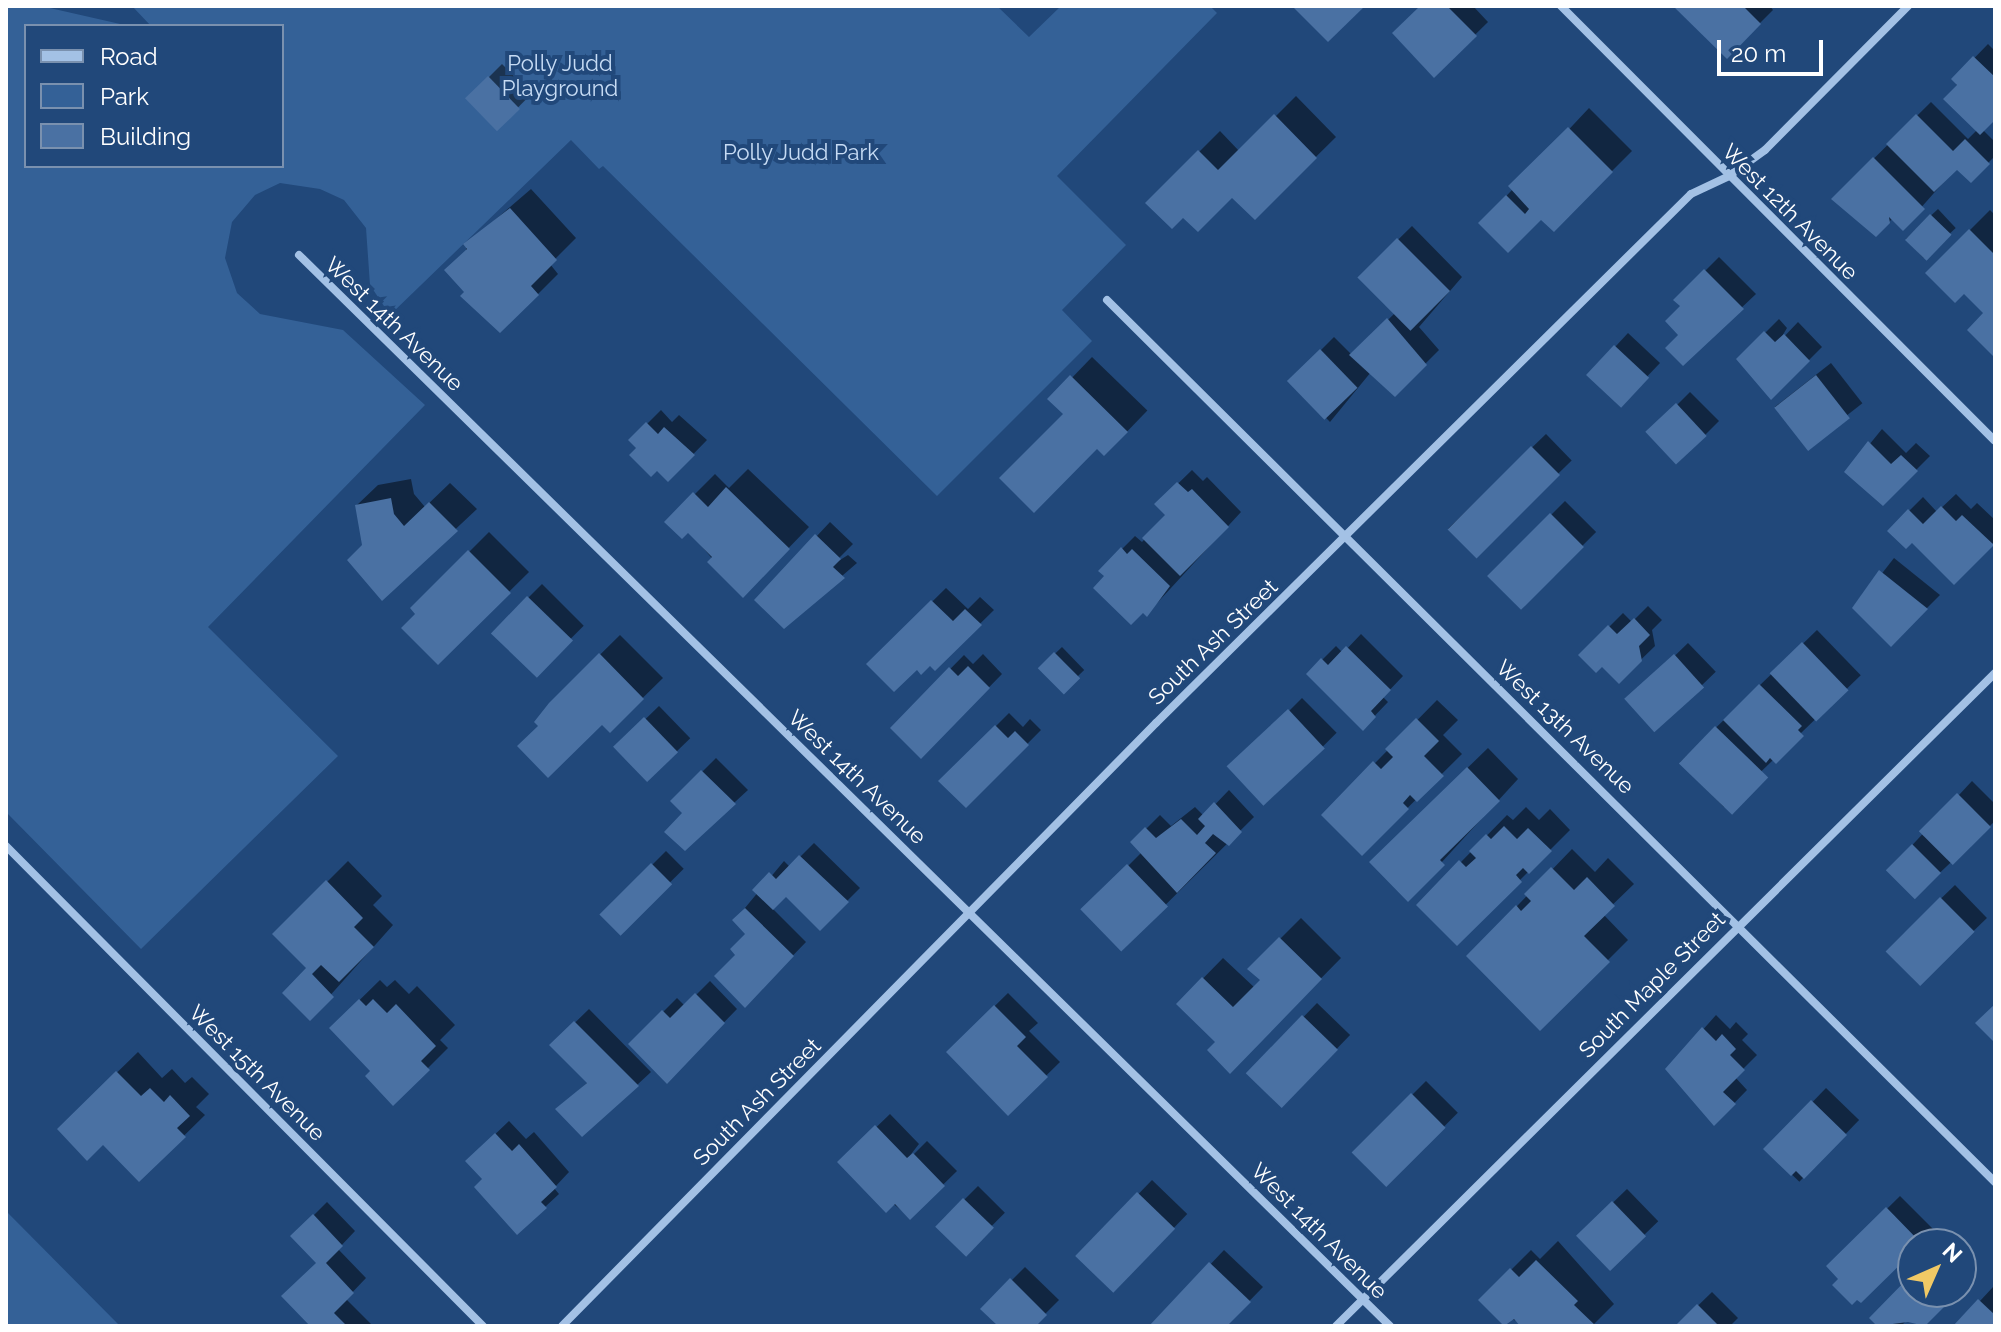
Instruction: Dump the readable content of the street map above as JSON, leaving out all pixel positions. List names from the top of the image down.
{
  "streets": {
    "street": [
      "West 12th Avenue",
      "West 14th Avenue",
      "South Ash Street",
      "West 13th Avenue",
      "South Maple Street",
      "West 15th Avenue"
    ]
  },
  "crossings": [
    ["West 12th Avenue", "South Ash Street"],
    ["West 14th Avenue", "South Ash Street"],
    ["West 14th Avenue", "South Maple Street"],
    ["South Ash Street", "West 13th Avenue"],
    ["West 13th Avenue", "South Maple Street"]
  ],
  "parks": ["Polly Judd Playground", "Polly Judd Park"],
  "legend": ["Road", "Park", "Building"],
  "scale_bar": "20 m",
  "north": "top right"
}
